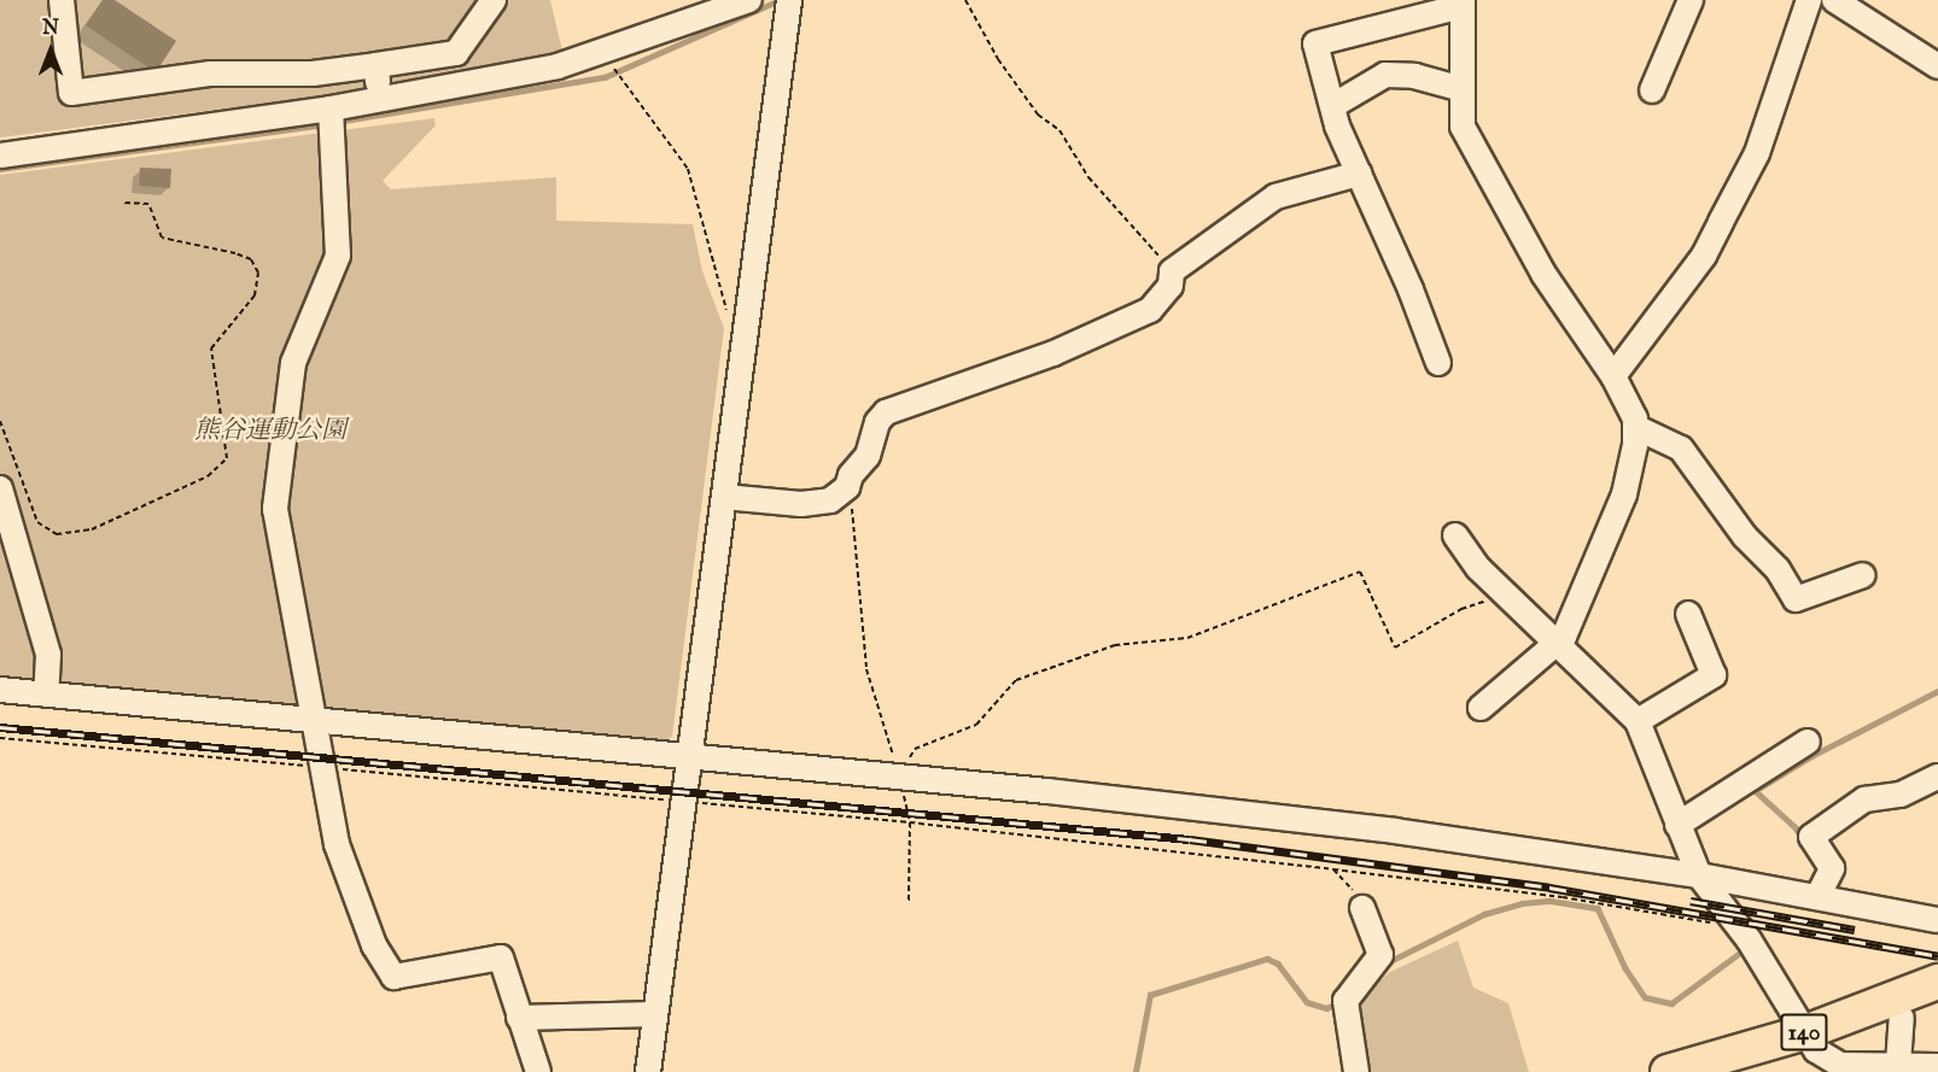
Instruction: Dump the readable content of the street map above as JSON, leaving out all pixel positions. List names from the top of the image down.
{
  "streets": {
    "highway": ["140"]
  },
  "parks": ["熊谷運動公園"],
  "north": "top"
}
